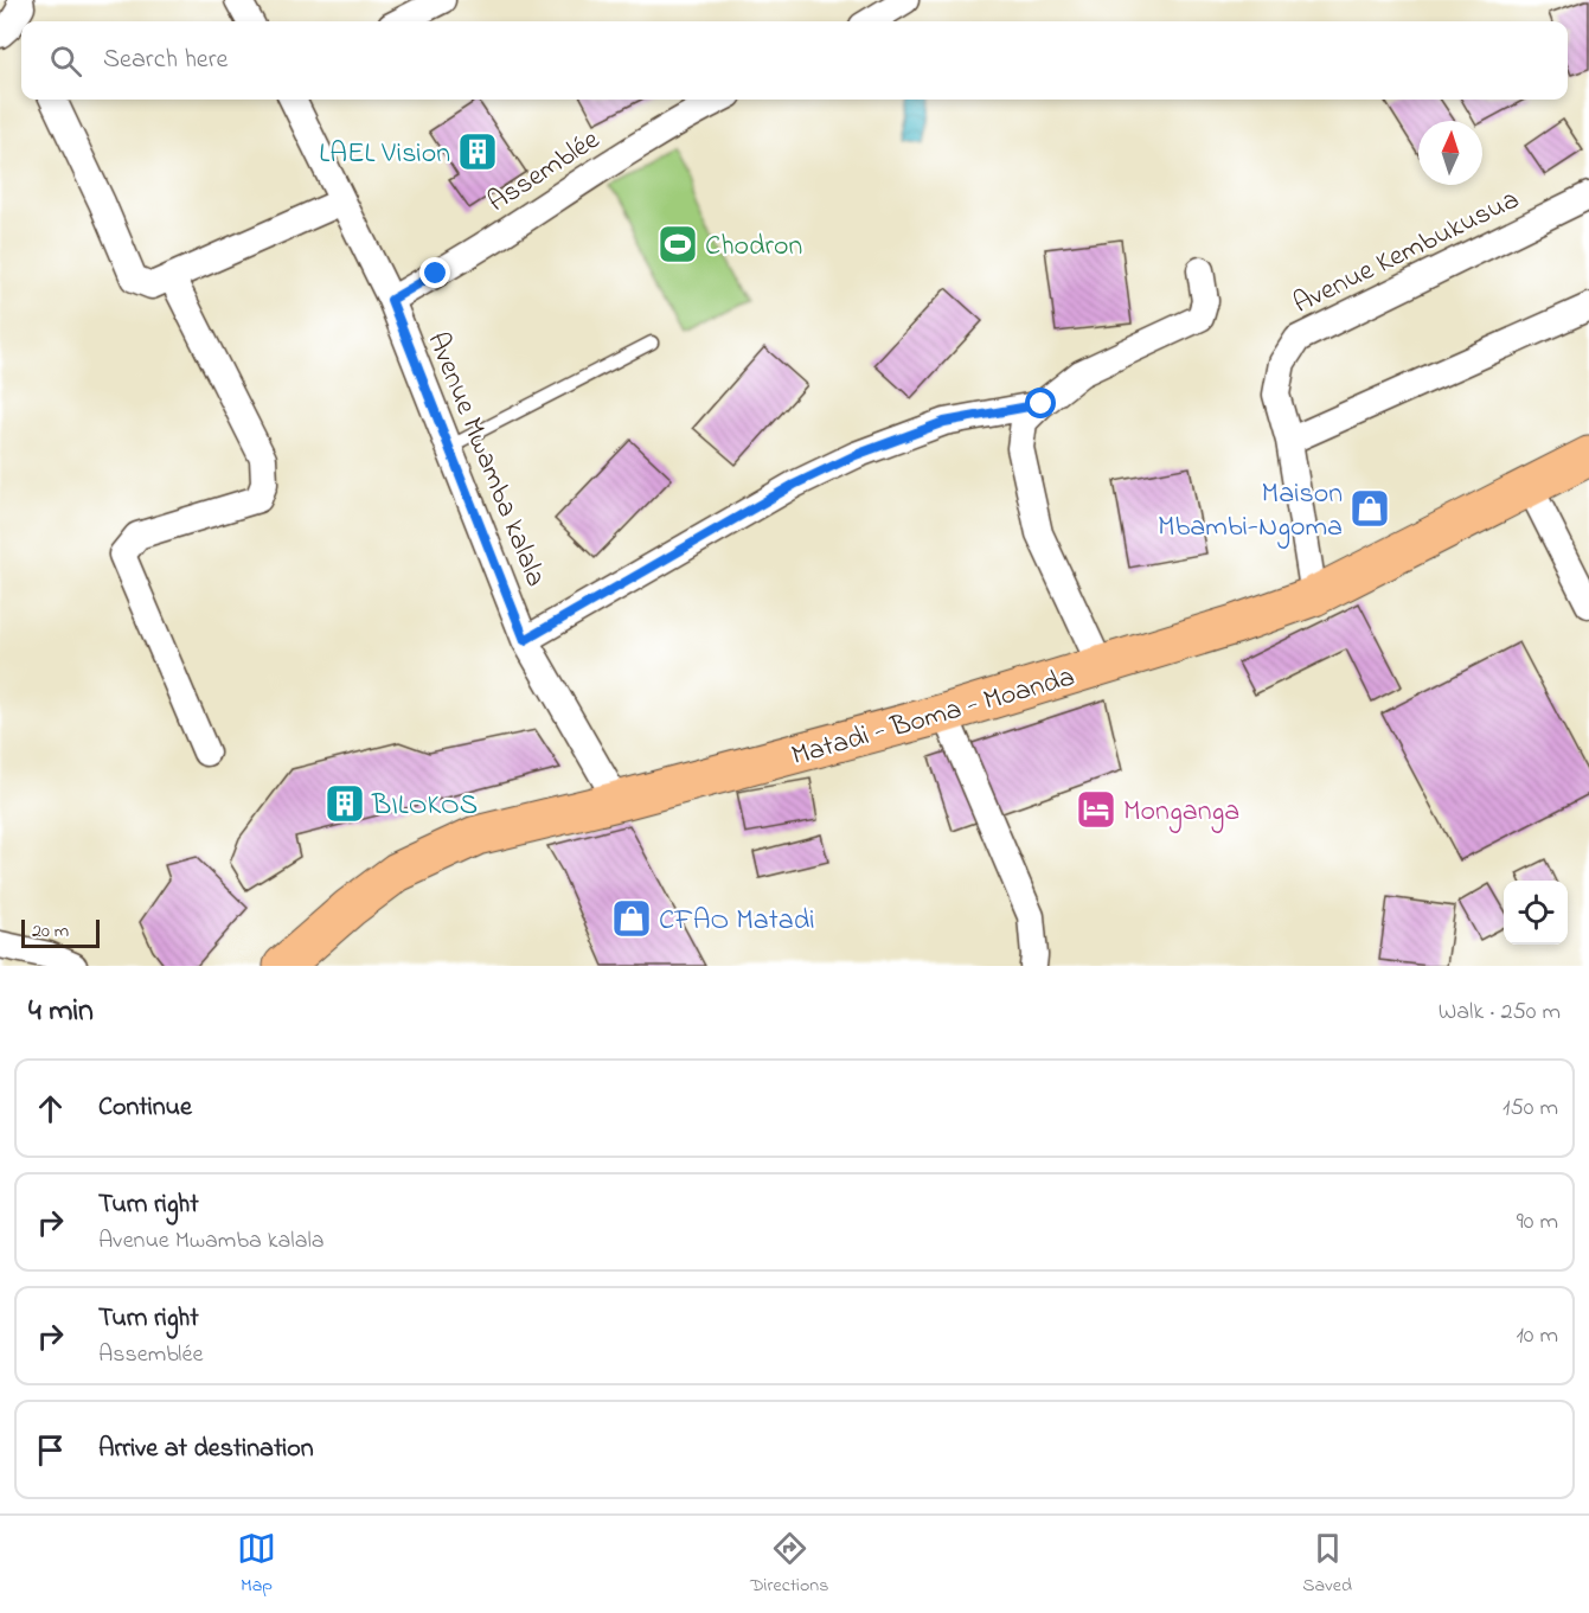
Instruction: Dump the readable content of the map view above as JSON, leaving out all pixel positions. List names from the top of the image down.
{
  "streets": {
    "highway": ["Matadi - Boma - Moanda"],
    "street": ["Assemblée", "Avenue Kembukusua", "Avenue Mwamba kalala"]
  },
  "crossings": [
    ["Assemblée", "Avenue Mwamba kalala"],
    ["Avenue Kembukusua", "Matadi - Boma - Moanda"],
    ["Avenue Mwamba kalala", "Matadi - Boma - Moanda"]
  ],
  "places": {
    "building": ["LAEL Vision", "BILOKOS"],
    "sports": ["Chodron"],
    "shop": ["Maison Mbambi-Ngoma", "CFAO Matadi"],
    "hotel": ["Monganga"]
  },
  "scale_bar": "20 m",
  "north": "top",
  "page": {
    "search": "Search here",
    "scale": "20 m",
    "heading": ["4 min", "Walk · 250 m"],
    "list": [
      ["Continue", "150 m"],
      ["Turn right", "Avenue Mwamba kalala", "90 m"],
      ["Turn right", "Assemblée", "10 m"],
      "Arrive at destination"
    ],
    "nav": ["Map", "Directions", "Saved"]
  }
}
